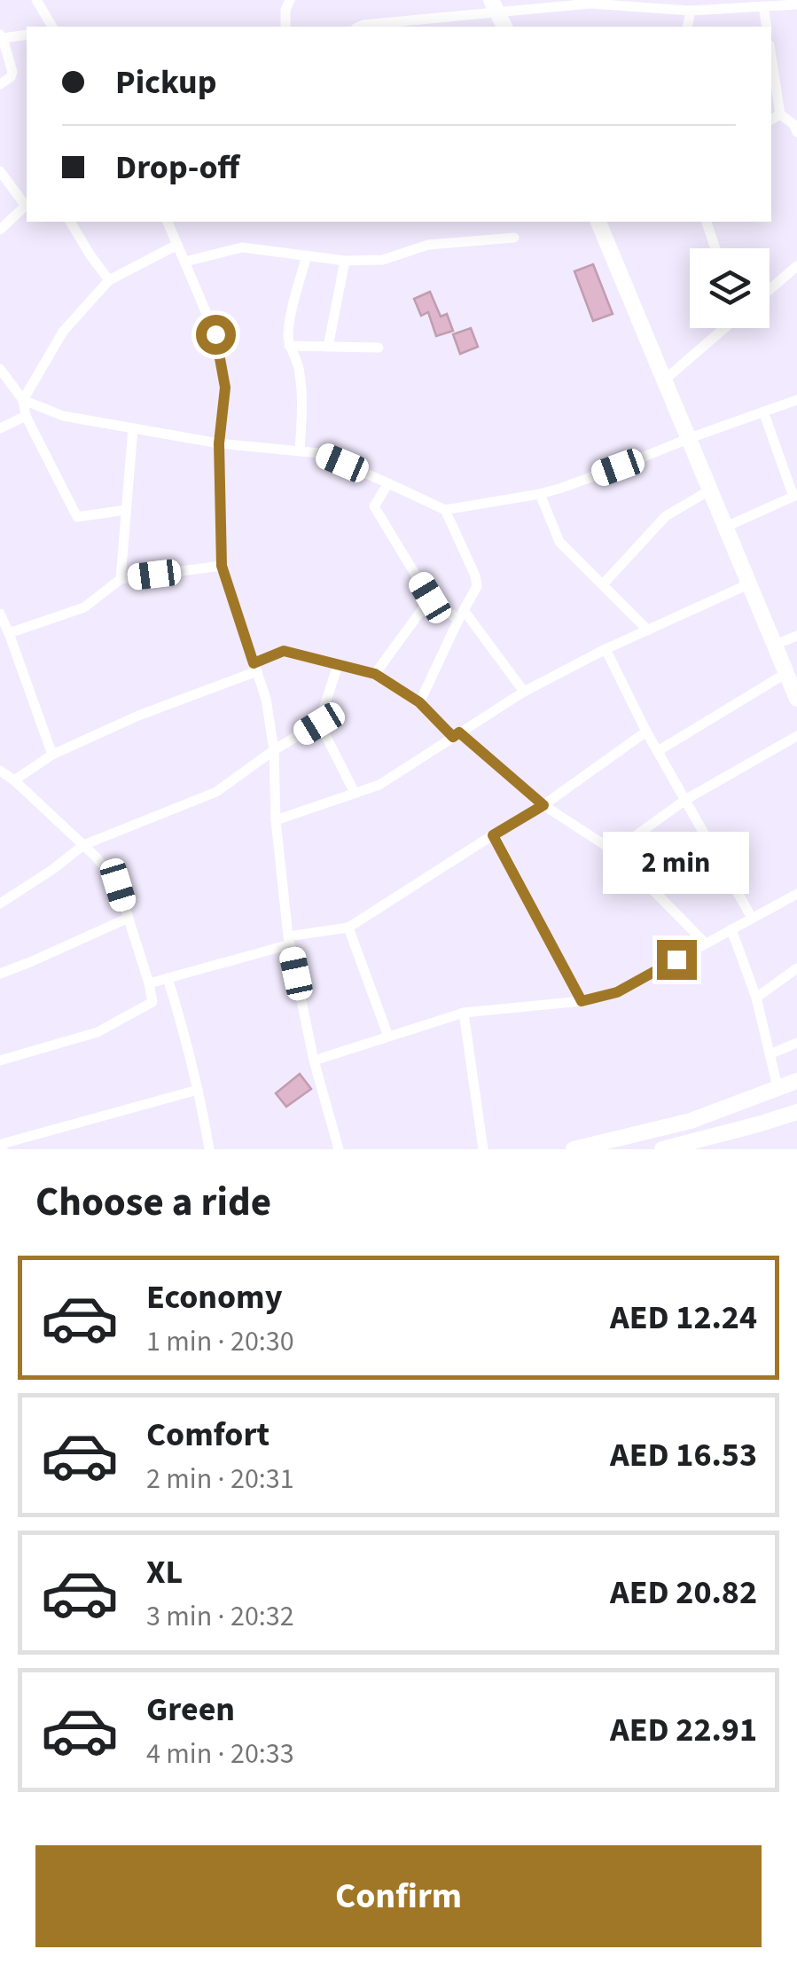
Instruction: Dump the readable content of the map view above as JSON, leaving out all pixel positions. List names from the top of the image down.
{
  "page": {
    "banner": ["Pickup", "Drop-off"],
    "bubble": "2 min",
    "heading": "Choose a ride",
    "list": [
      {
        "name": "Economy",
        "note": "1 min · 20:30",
        "value": "AED 12.24"
      },
      {
        "name": "Comfort",
        "note": "2 min · 20:31",
        "value": "AED 16.53"
      },
      {
        "name": "XL",
        "note": "3 min · 20:32",
        "value": "AED 20.82"
      },
      {
        "name": "Green",
        "note": "4 min · 20:33",
        "value": "AED 22.91"
      }
    ],
    "buttons": "Confirm"
  }
}
